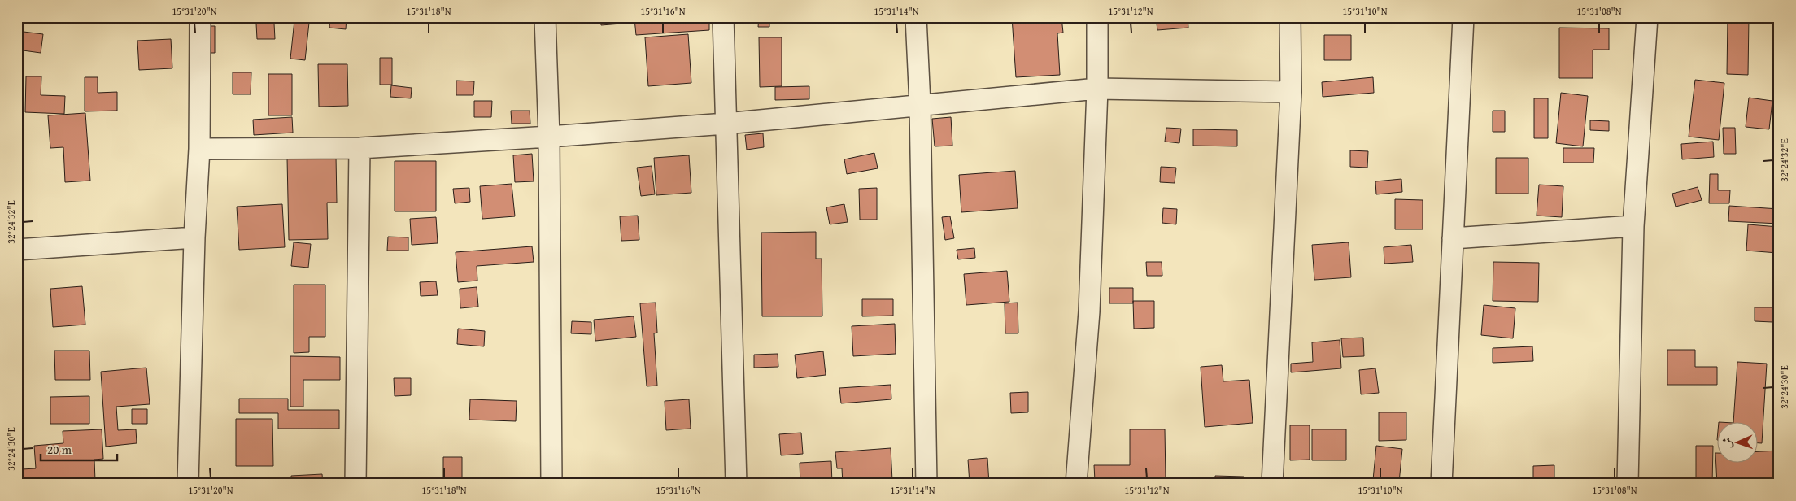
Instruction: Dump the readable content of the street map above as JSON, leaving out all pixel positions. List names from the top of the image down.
{
  "scale_bar": "20 m",
  "north": "left",
  "coordinates": [
    "15°31'20\"N",
    "15°31'18\"N",
    "15°31'16\"N",
    "15°31'14\"N",
    "15°31'12\"N",
    "15°31'10\"N",
    "15°31'08\"N",
    "32°24'32\"E",
    "32°24'30\"E"
  ]
}
